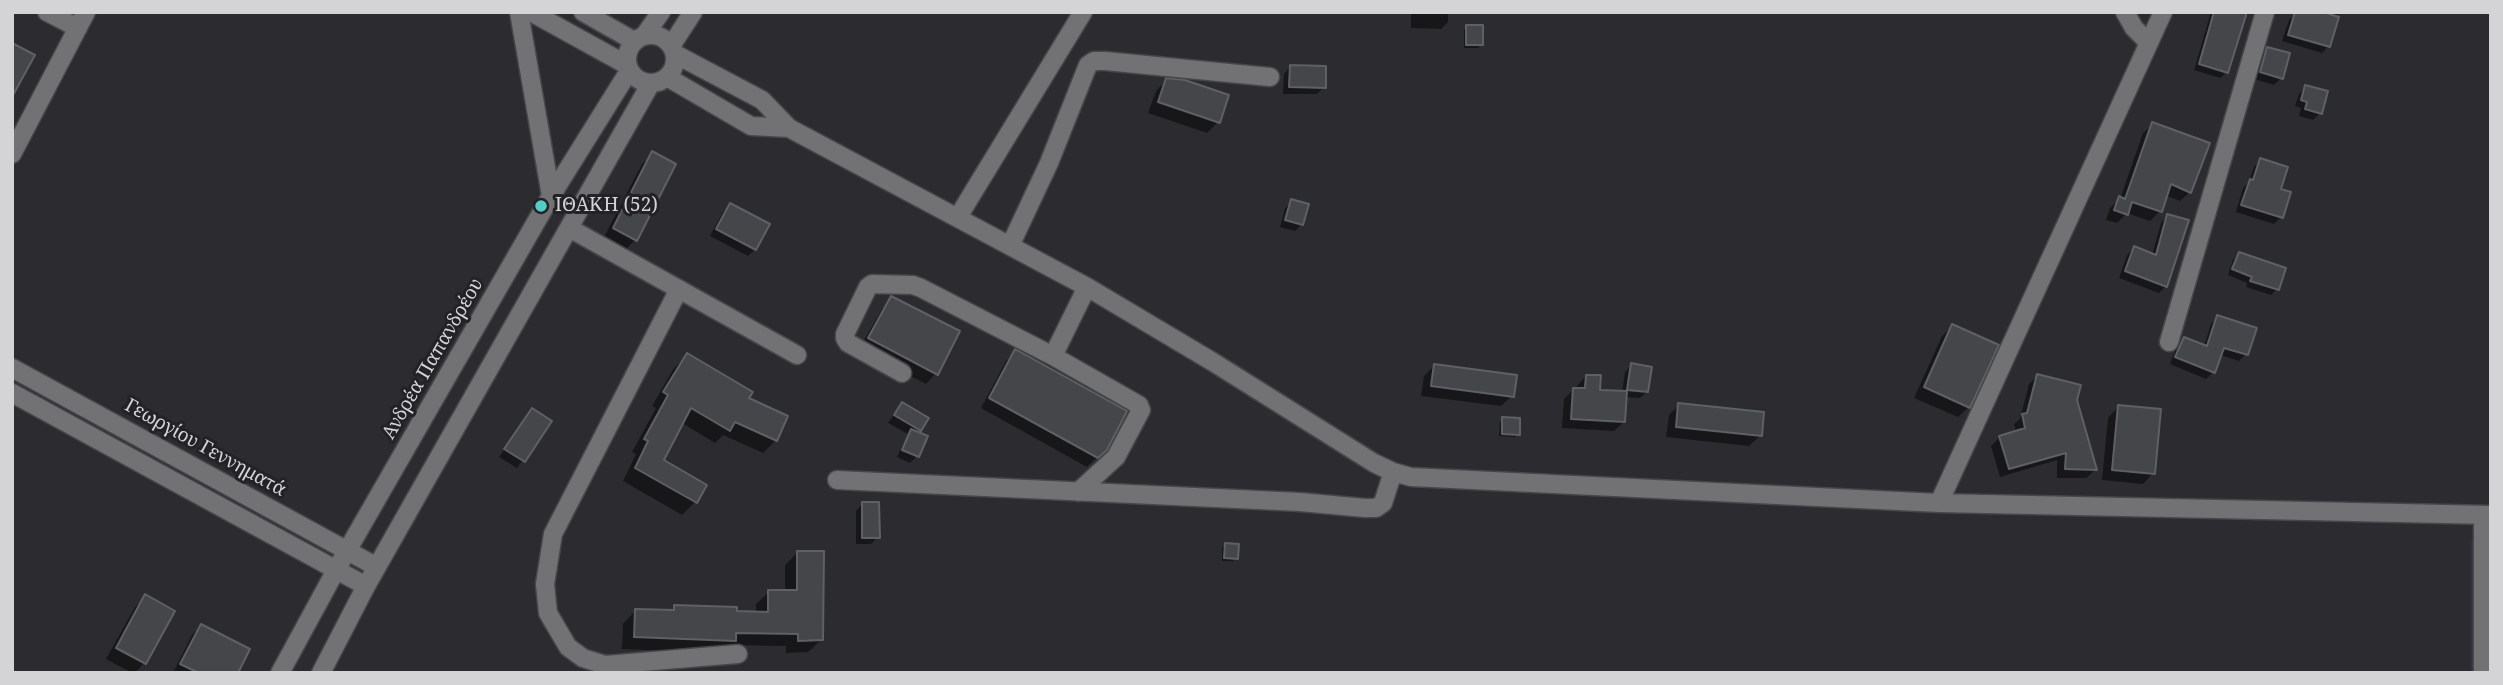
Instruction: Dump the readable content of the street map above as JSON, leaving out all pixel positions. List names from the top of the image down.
{
  "streets": {
    "street": ["Ανδρέα Παπανδρέου", "Γεωργίου Γεννηματά"]
  },
  "crossings": [
    ["Ανδρέα Παπανδρέου", "Γεωργίου Γεννηματά"]
  ],
  "places": ["ΙΘΑΚΗ (52)"]
}
